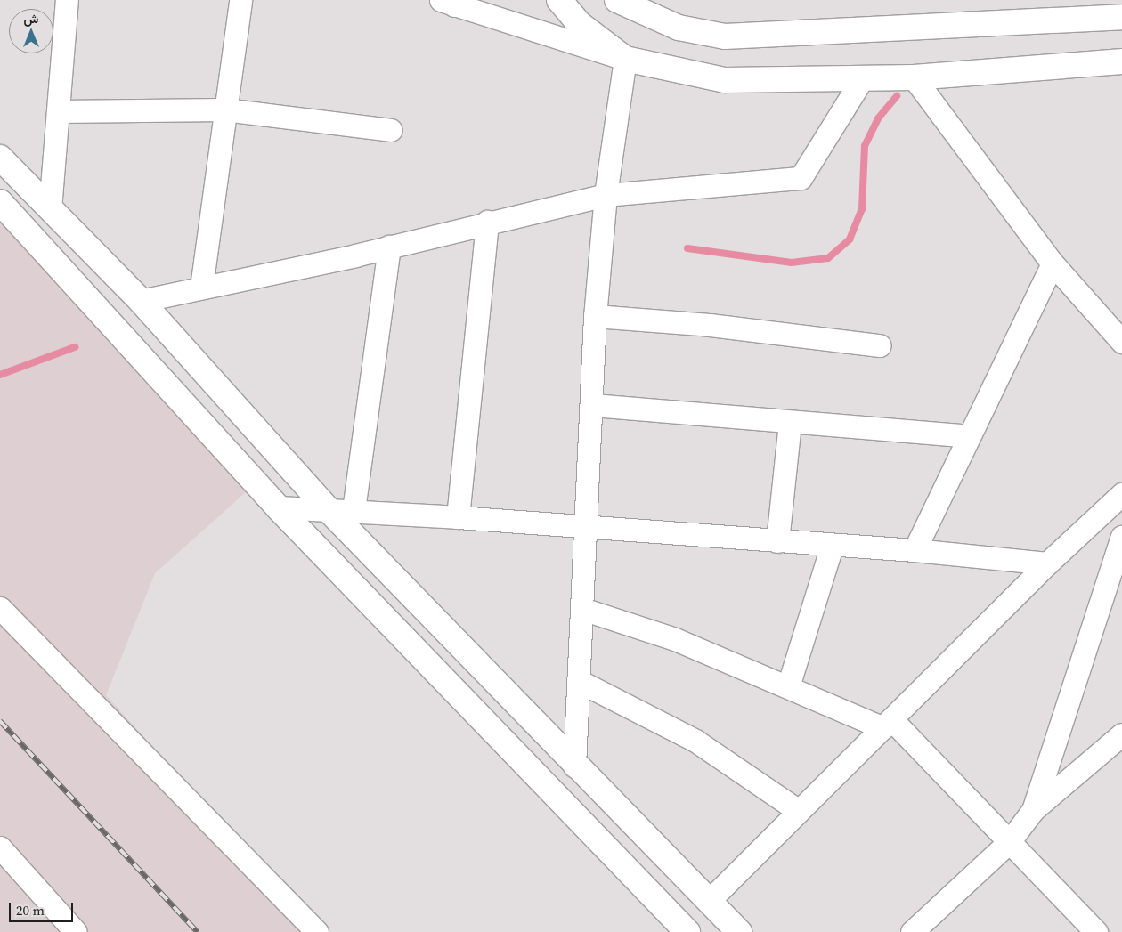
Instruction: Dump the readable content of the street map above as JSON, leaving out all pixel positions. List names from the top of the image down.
{
  "scale_bar": "20 m",
  "north": "top"
}
